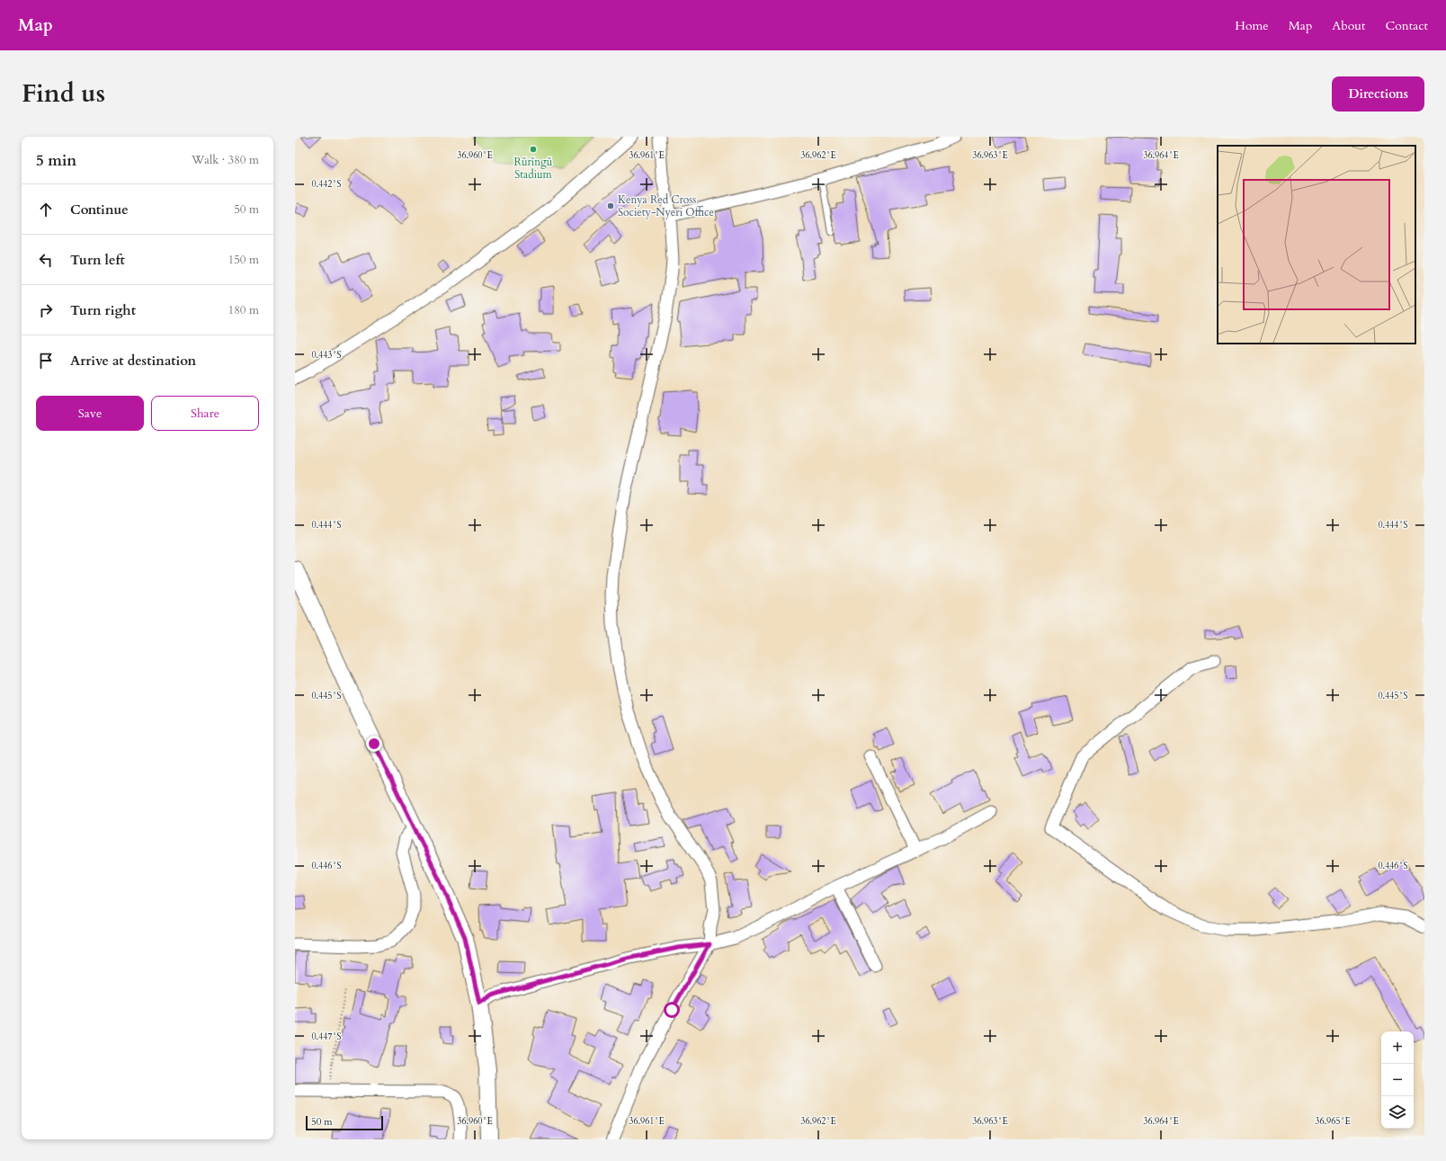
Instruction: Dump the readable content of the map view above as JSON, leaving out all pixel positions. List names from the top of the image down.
{
  "places": ["Rũrĩngũ Stadium", "Kenya Red Cross Society-Nyeri Office"],
  "scale_bar": "50 m",
  "page": {
    "header": "Map",
    "nav": [
      "Home",
      "Map",
      "About",
      "Contact"
    ],
    "title": "Find us",
    "buttons": [
      "Directions",
      ["Save", "Share"]
    ],
    "heading": ["5 min", "Walk · 380 m"],
    "list": [
      ["Continue", "50 m"],
      ["Turn left", "150 m"],
      ["Turn right", "180 m"],
      "Arrive at destination"
    ],
    "map_buttons": ["+", "−"],
    "scale": "50 m"
  },
  "coordinates": [
    "36.960°E",
    "36.961°E",
    "36.962°E",
    "36.963°E",
    "36.964°E",
    "0.442°S",
    "0.443°S",
    "0.444°S",
    "0.445°S",
    "0.446°S",
    "0.447°S",
    "36.965°E"
  ]
}
